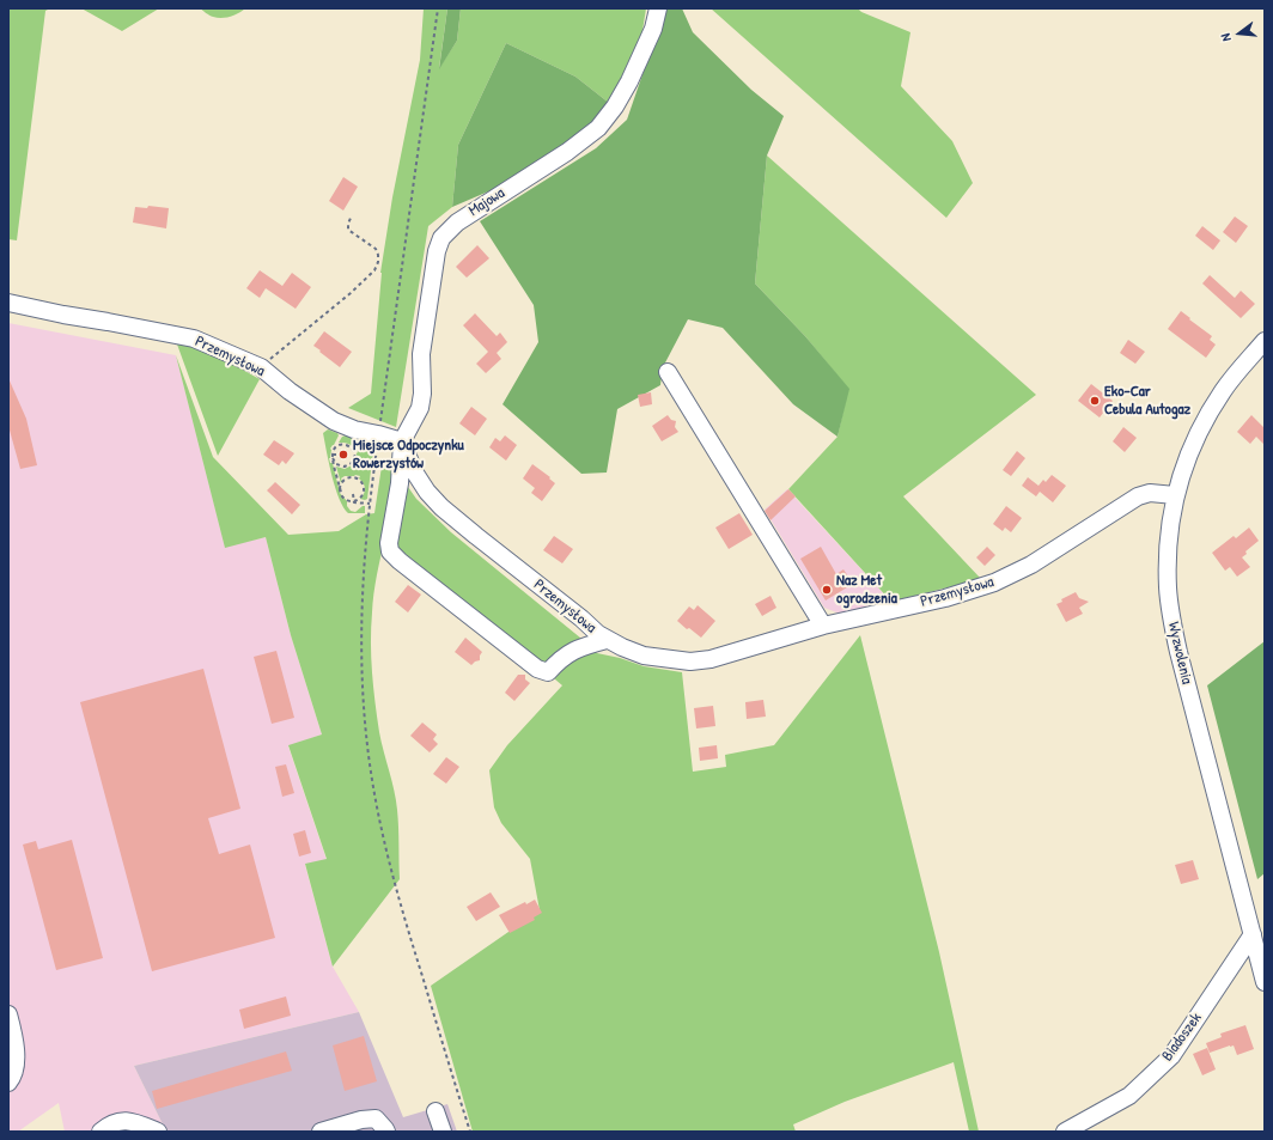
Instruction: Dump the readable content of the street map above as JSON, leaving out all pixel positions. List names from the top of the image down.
{
  "streets": {
    "street": [
      "Majowa",
      "Przemysłowa",
      "Wyzwolenia",
      "Biadoszek"
    ]
  },
  "crossings": [
    ["Majowa", "Przemysłowa"],
    ["Przemysłowa", "Wyzwolenia"],
    ["Wyzwolenia", "Biadoszek"]
  ],
  "places": ["Eko-Car Cebula Autogaz", "Miejsce Odpoczynku Rowerzystów", "Naz Met ogrodzenia"],
  "north": "left"
}
